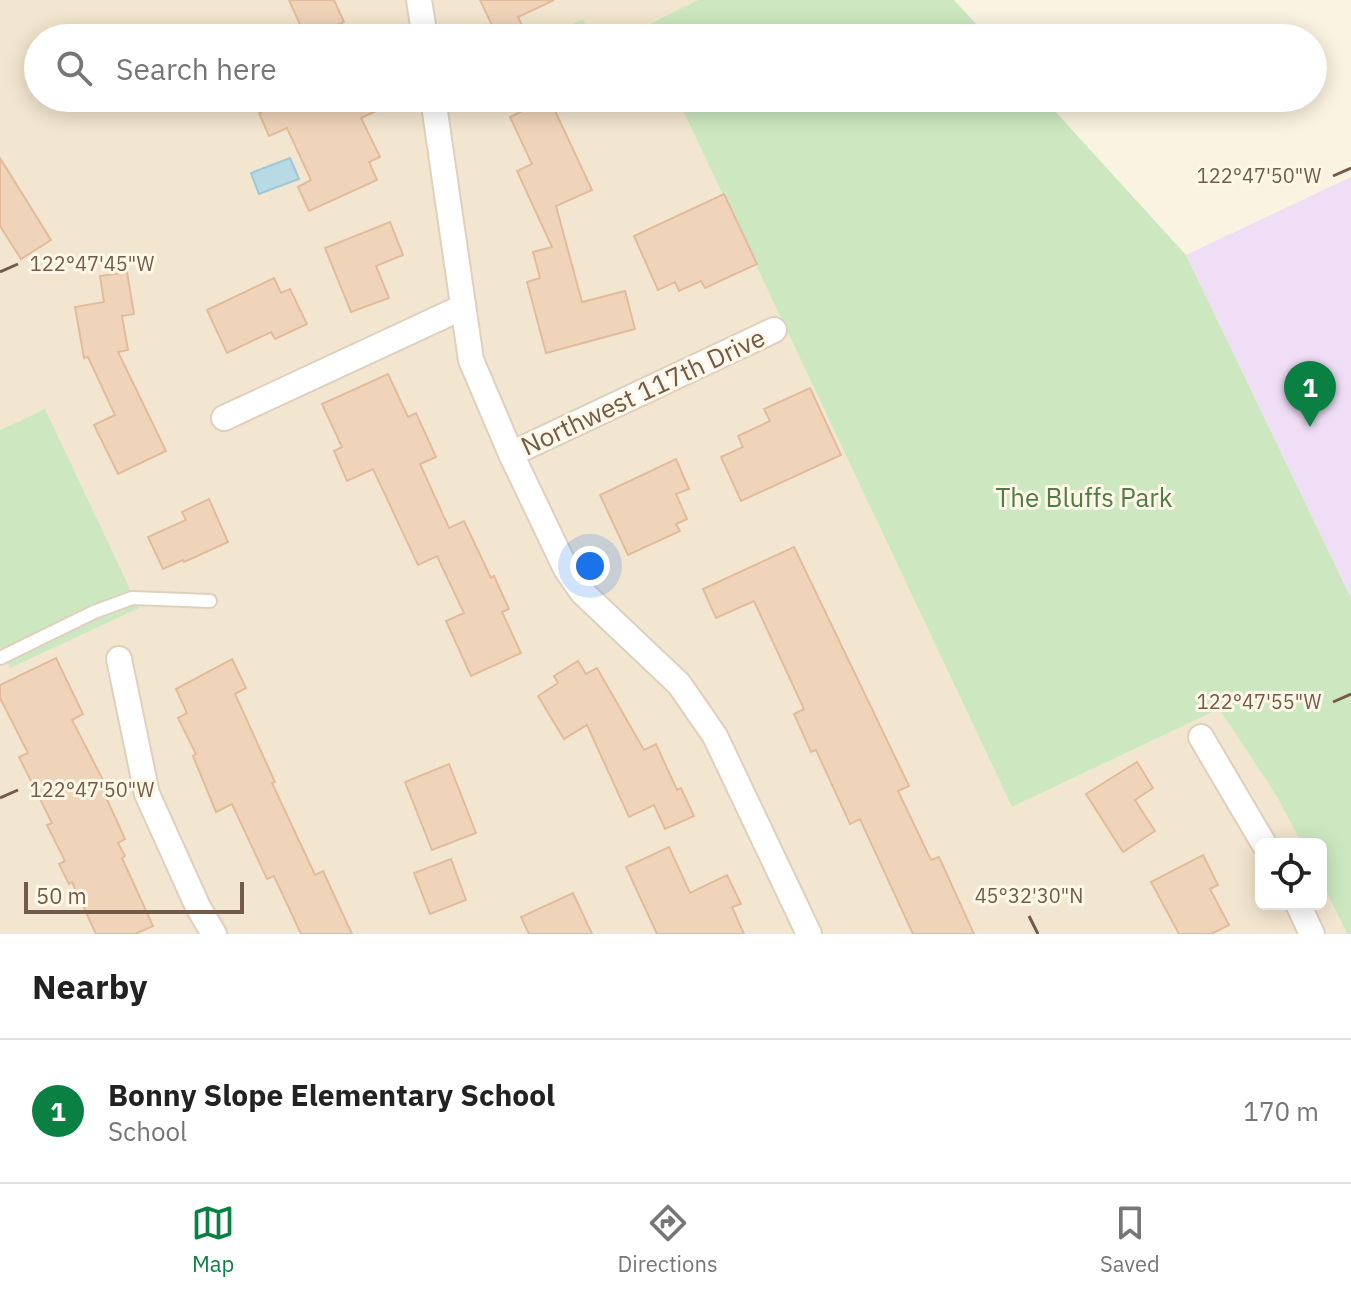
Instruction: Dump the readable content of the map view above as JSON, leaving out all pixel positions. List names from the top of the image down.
{
  "streets": {
    "street": ["Northwest 117th Drive"]
  },
  "parks": ["The Bluffs Park"],
  "scale_bar": "50 m",
  "page": {
    "search": "Search here",
    "pins": "1",
    "scale": "50 m",
    "heading": "Nearby",
    "list": [
      {
        "mark": "1",
        "name": "Bonny Slope Elementary School",
        "note": "School",
        "value": "170 m"
      }
    ],
    "nav": ["Map", "Directions", "Saved"]
  },
  "coordinates": [
    "122°47'50\"W",
    "122°47'45\"W",
    "122°47'55\"W",
    "45°32'30\"N"
  ]
}
